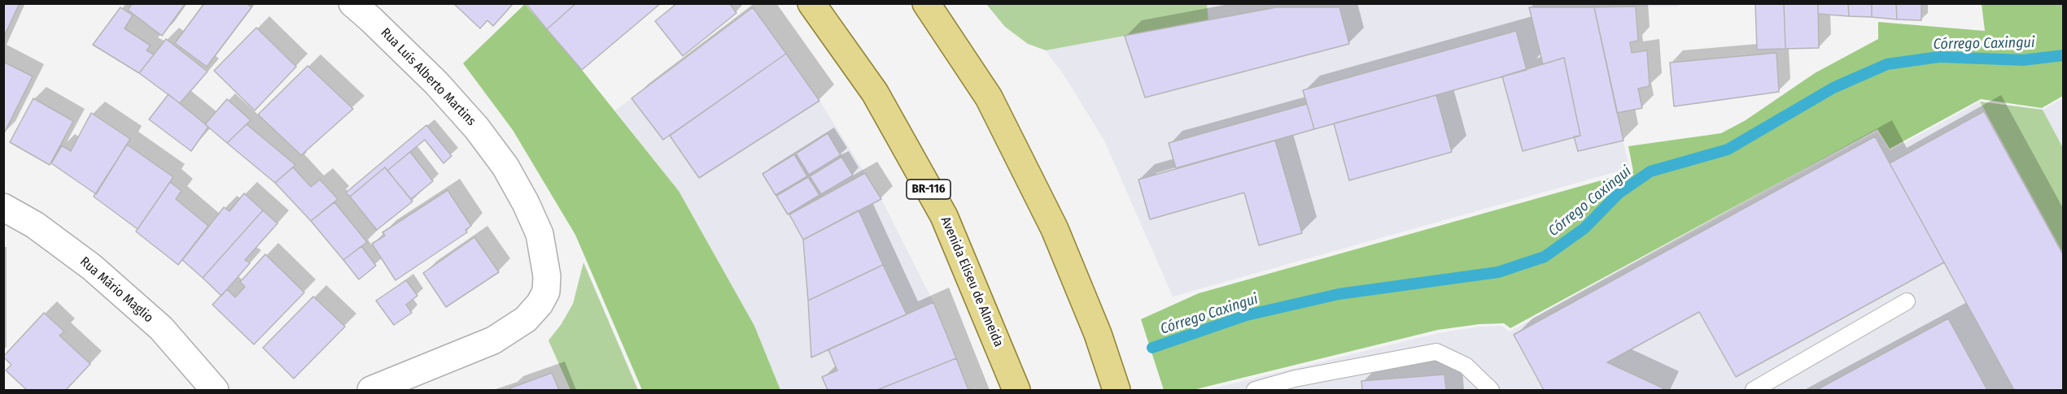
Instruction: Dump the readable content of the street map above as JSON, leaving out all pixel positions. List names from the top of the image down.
{
  "streets": {
    "main road": ["BR-116", "Avenida Eliseu de Almeida"],
    "street": ["Rua Luís Alberto Martins", "Rua Mário Maglio"]
  },
  "water": ["Córrego Caxingui"]
}
